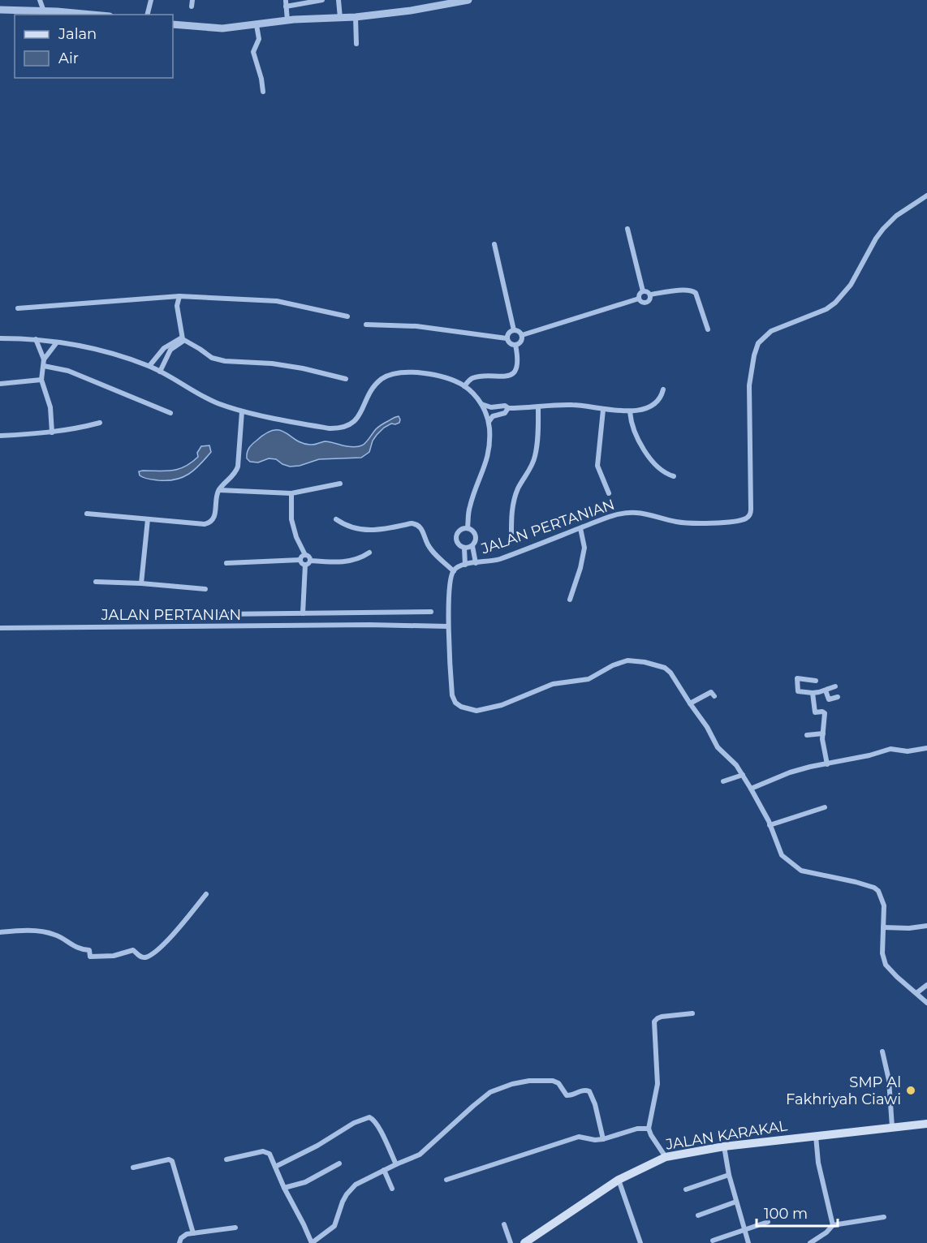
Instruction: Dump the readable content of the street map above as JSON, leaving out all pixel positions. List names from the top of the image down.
{
  "streets": {
    "main road": ["JALAN KARAKAL"],
    "street": ["JALAN PERTANIAN"]
  },
  "places": ["SMP Al Fakhriyah Ciawi"],
  "legend": ["Jalan", "Air"],
  "scale_bar": "100 m"
}
